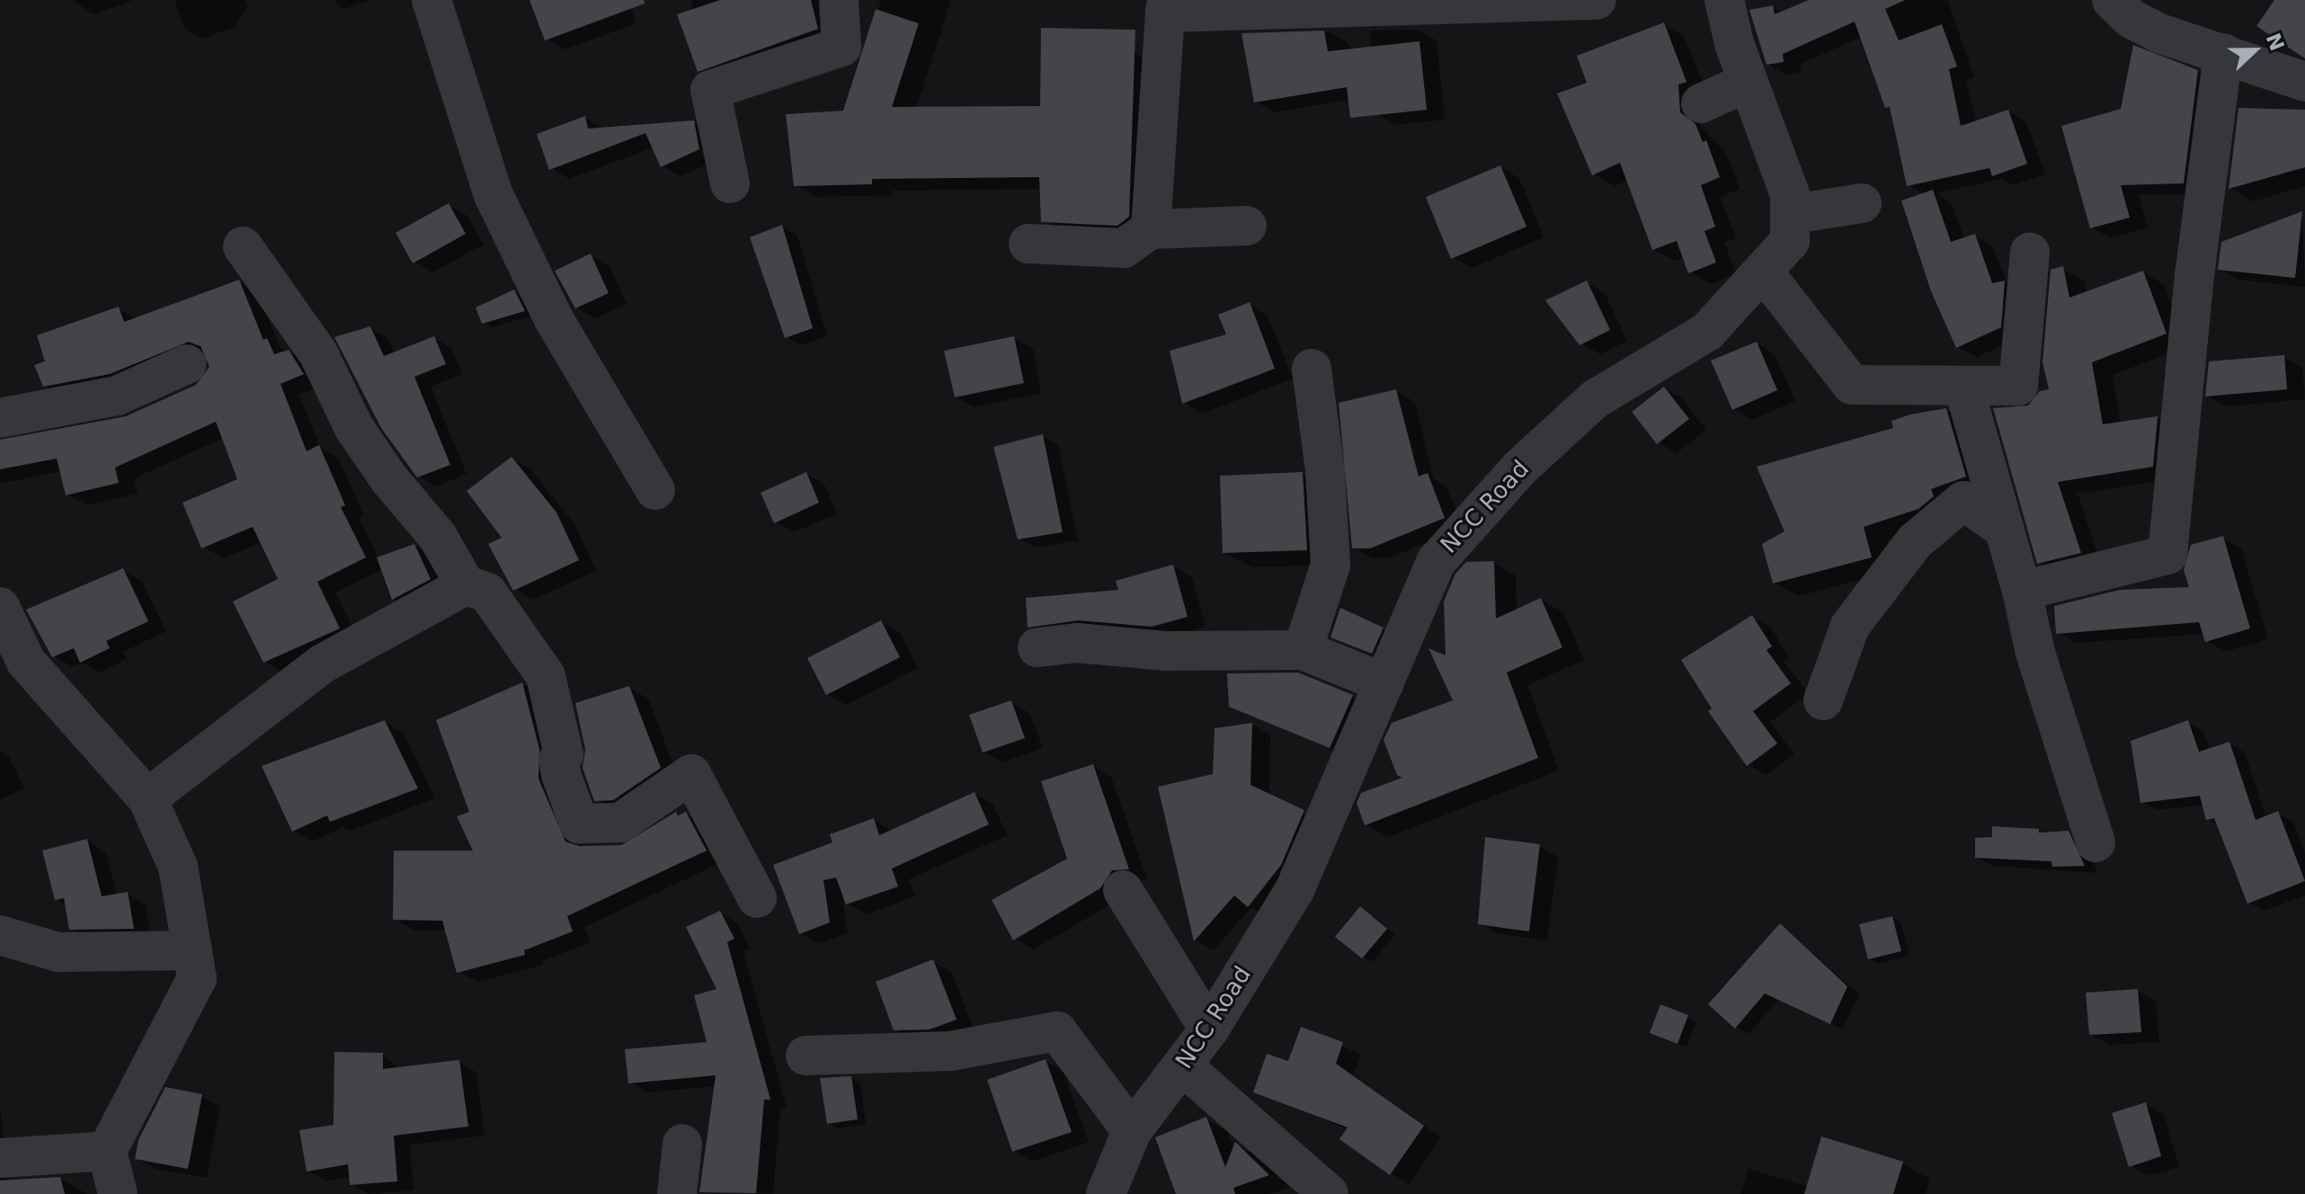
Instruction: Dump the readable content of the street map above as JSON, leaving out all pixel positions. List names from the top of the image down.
{
  "streets": {
    "street": ["NCC Road"]
  },
  "north": "right"
}
